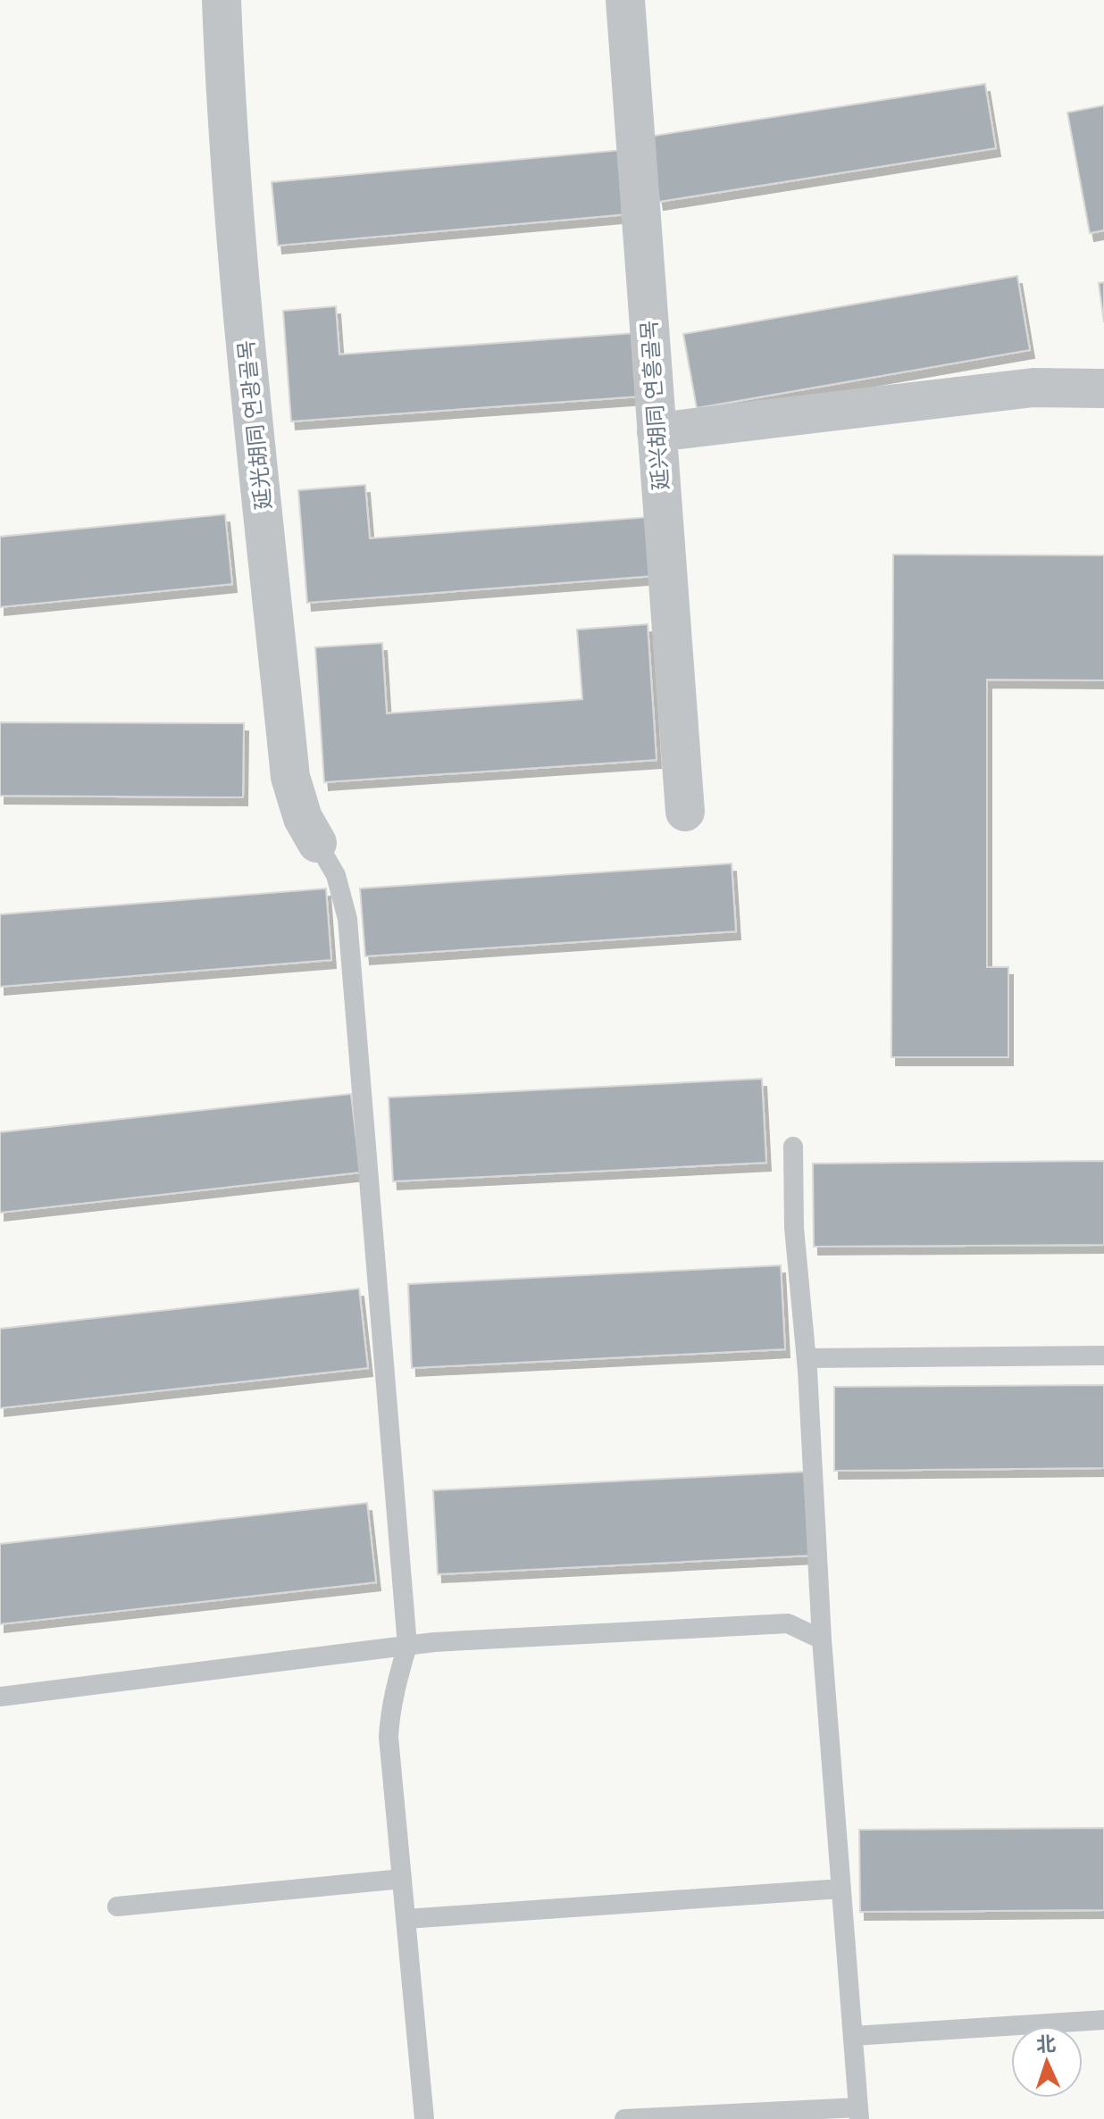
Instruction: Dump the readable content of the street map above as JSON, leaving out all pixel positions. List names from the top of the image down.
{
  "streets": {
    "street": ["延兴胡同 연흥골목", "延光胡同 연광골목"]
  },
  "north": "top"
}
